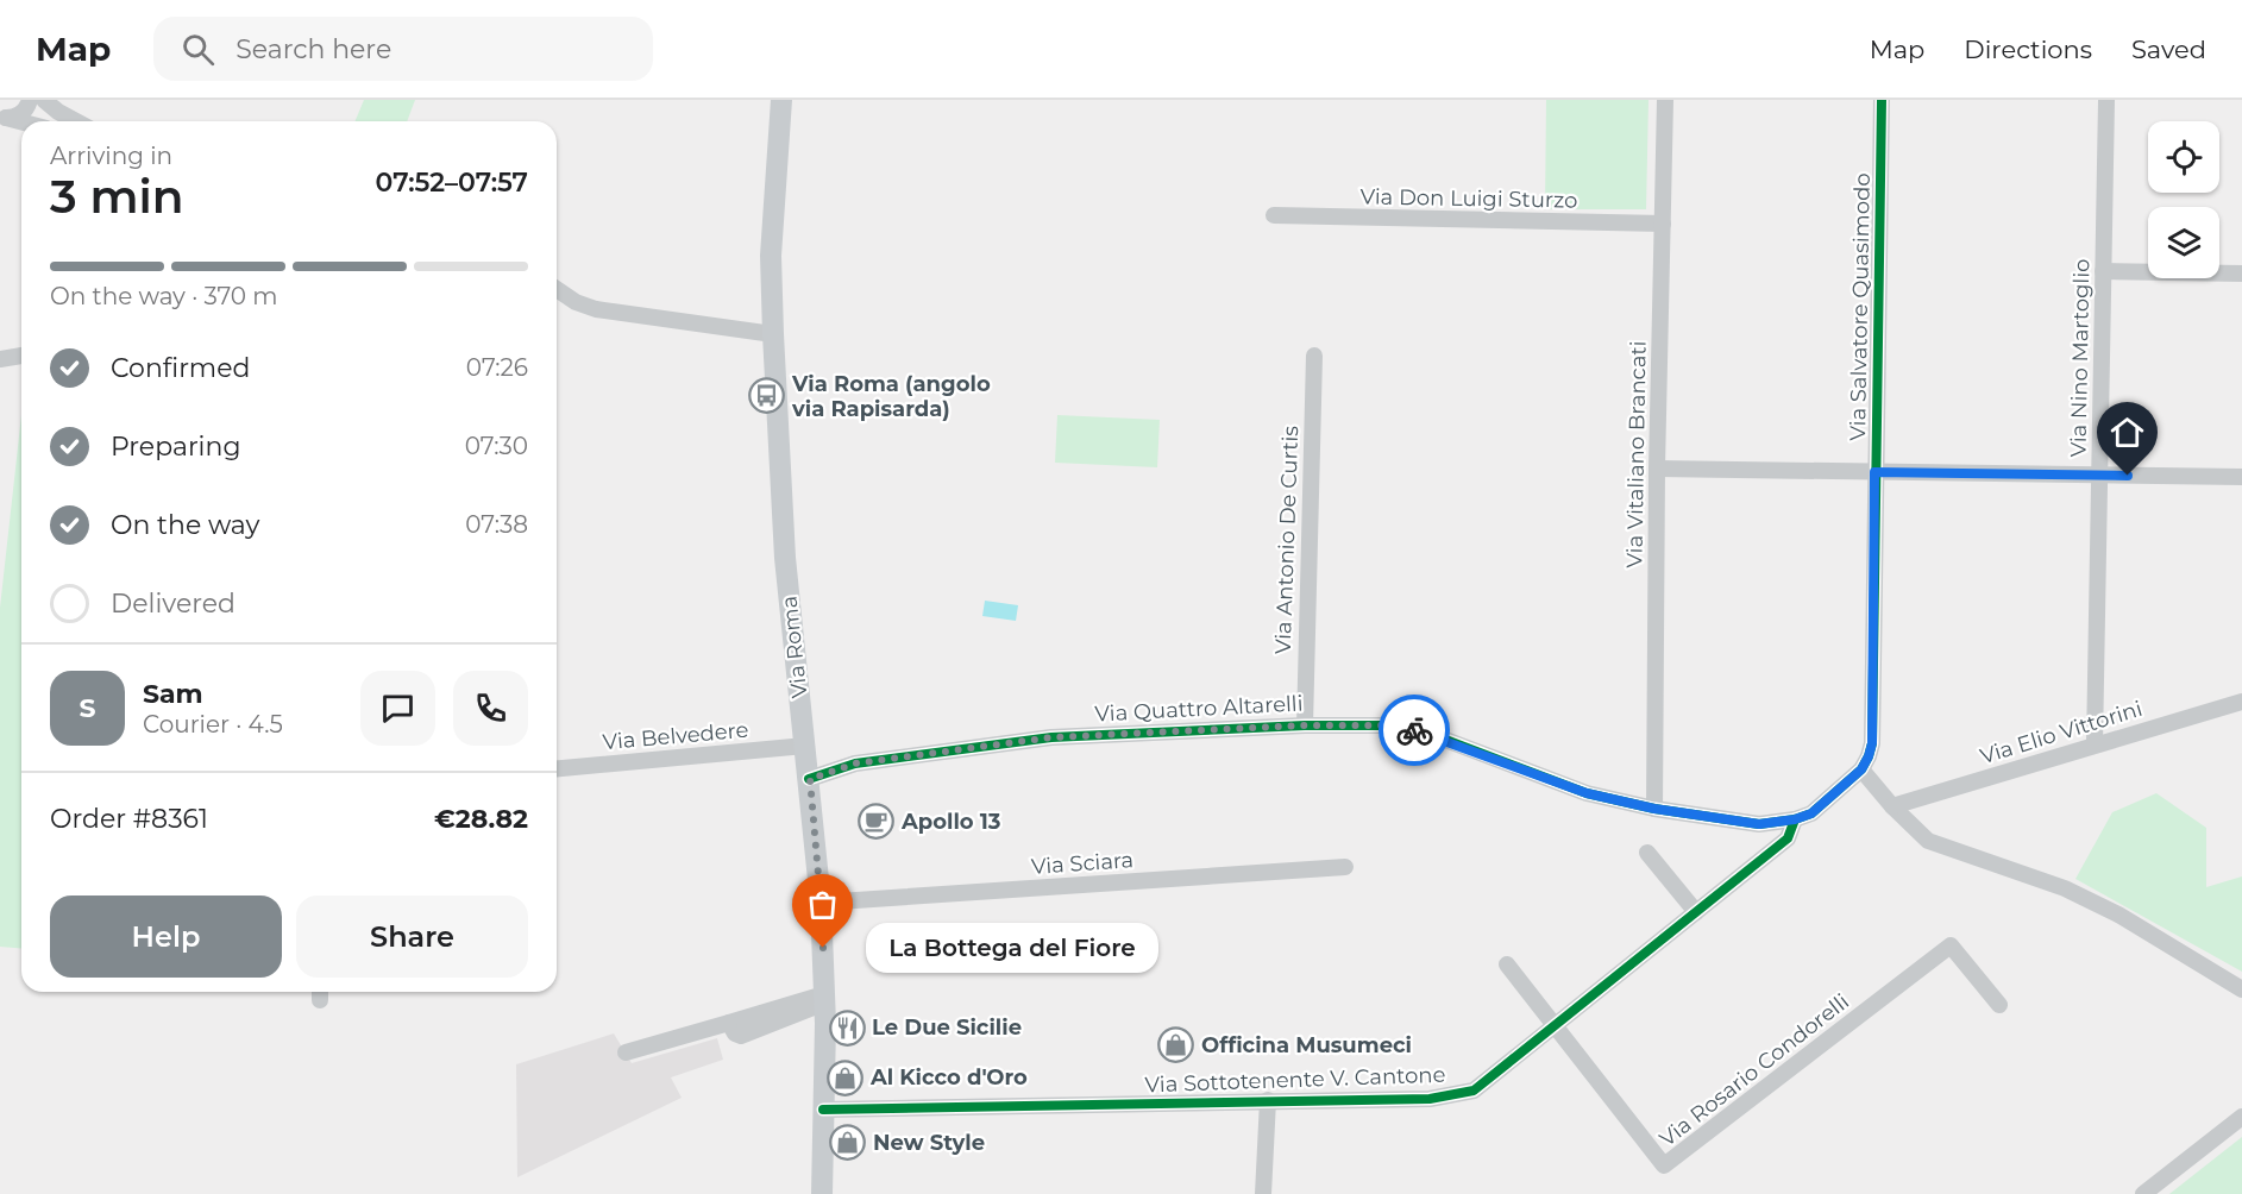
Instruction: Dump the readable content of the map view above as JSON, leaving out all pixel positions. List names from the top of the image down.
{
  "streets": {
    "main road": ["Via Roma"],
    "street": [
      "Via Don Luigi Sturzo",
      "Via Salvatore Quasimodo",
      "Via Nino Martoglio",
      "Via Vitaliano Brancati",
      "Via Antonio De Curtis",
      "Via Quattro Altarelli",
      "Via Elio Vittorini",
      "Via Belvedere",
      "Via Sciara",
      "Via Rosario Condorelli",
      "Via Sottotenente V. Cantone"
    ]
  },
  "crossings": [
    ["Via Don Luigi Sturzo", "Via Vitaliano Brancati"],
    ["Via Salvatore Quasimodo", "Via Quattro Altarelli"],
    ["Via Nino Martoglio", "Via Elio Vittorini"],
    ["Via Vitaliano Brancati", "Via Quattro Altarelli"],
    ["Via Antonio De Curtis", "Via Quattro Altarelli"],
    ["Via Roma", "Via Quattro Altarelli"],
    ["Via Roma", "Via Belvedere"],
    ["Via Roma", "Via Sciara"],
    ["Via Roma", "Via Sottotenente V. Cantone"],
    ["Via Quattro Altarelli", "Via Sottotenente V. Cantone"],
    ["Via Rosario Condorelli", "Via Sottotenente V. Cantone"]
  ],
  "places": {
    "bus stop": ["Via Roma (angolo via Rapisarda)"],
    "cafe": ["Apollo 13"],
    "other": ["La Bottega del Fiore"],
    "restaurant": ["Le Due Sicilie"],
    "shop": ["Officina Musumeci", "Al Kicco d'Oro", "New Style"]
  },
  "page": {
    "header": "Map",
    "search": "Search here",
    "nav": ["Map", "Directions", "Saved"],
    "heading": ["3 min", "Arriving in", "07:52–07:57"],
    "panel": [
      "Sam",
      "Courier · 4.5",
      "Order #8361",
      "€28.82"
    ],
    "bar": "On the way · 370 m",
    "list": [
      ["Confirmed", "07:26"],
      ["Preparing", "07:30"],
      ["On the way", "07:38"],
      "Delivered"
    ],
    "round": "S",
    "buttons": ["Help", "Share"],
    "bubble": "La Bottega del Fiore"
  }
}
